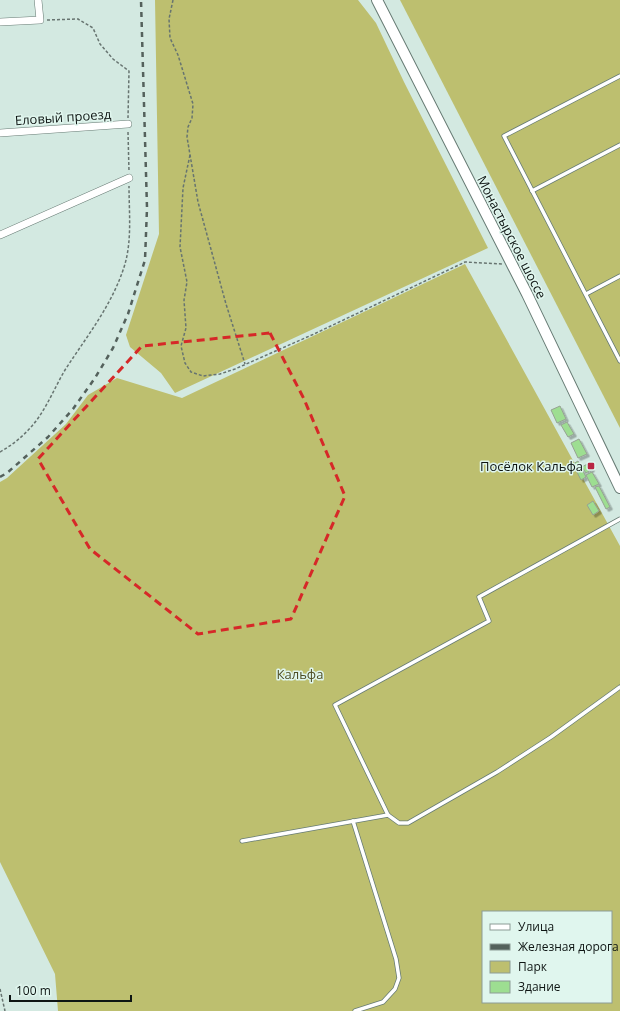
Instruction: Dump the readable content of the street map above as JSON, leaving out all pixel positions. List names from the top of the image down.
{
  "streets": {
    "main road": ["Монастырское шоссе"],
    "street": ["Еловый проезд"]
  },
  "parks": ["Кальфа"],
  "places": {
    "transit": ["Посёлок Кальфа"]
  },
  "legend": [
    "Улица",
    "Железная дорога",
    "Парк",
    "Здание"
  ],
  "scale_bar": "100 m"
}
